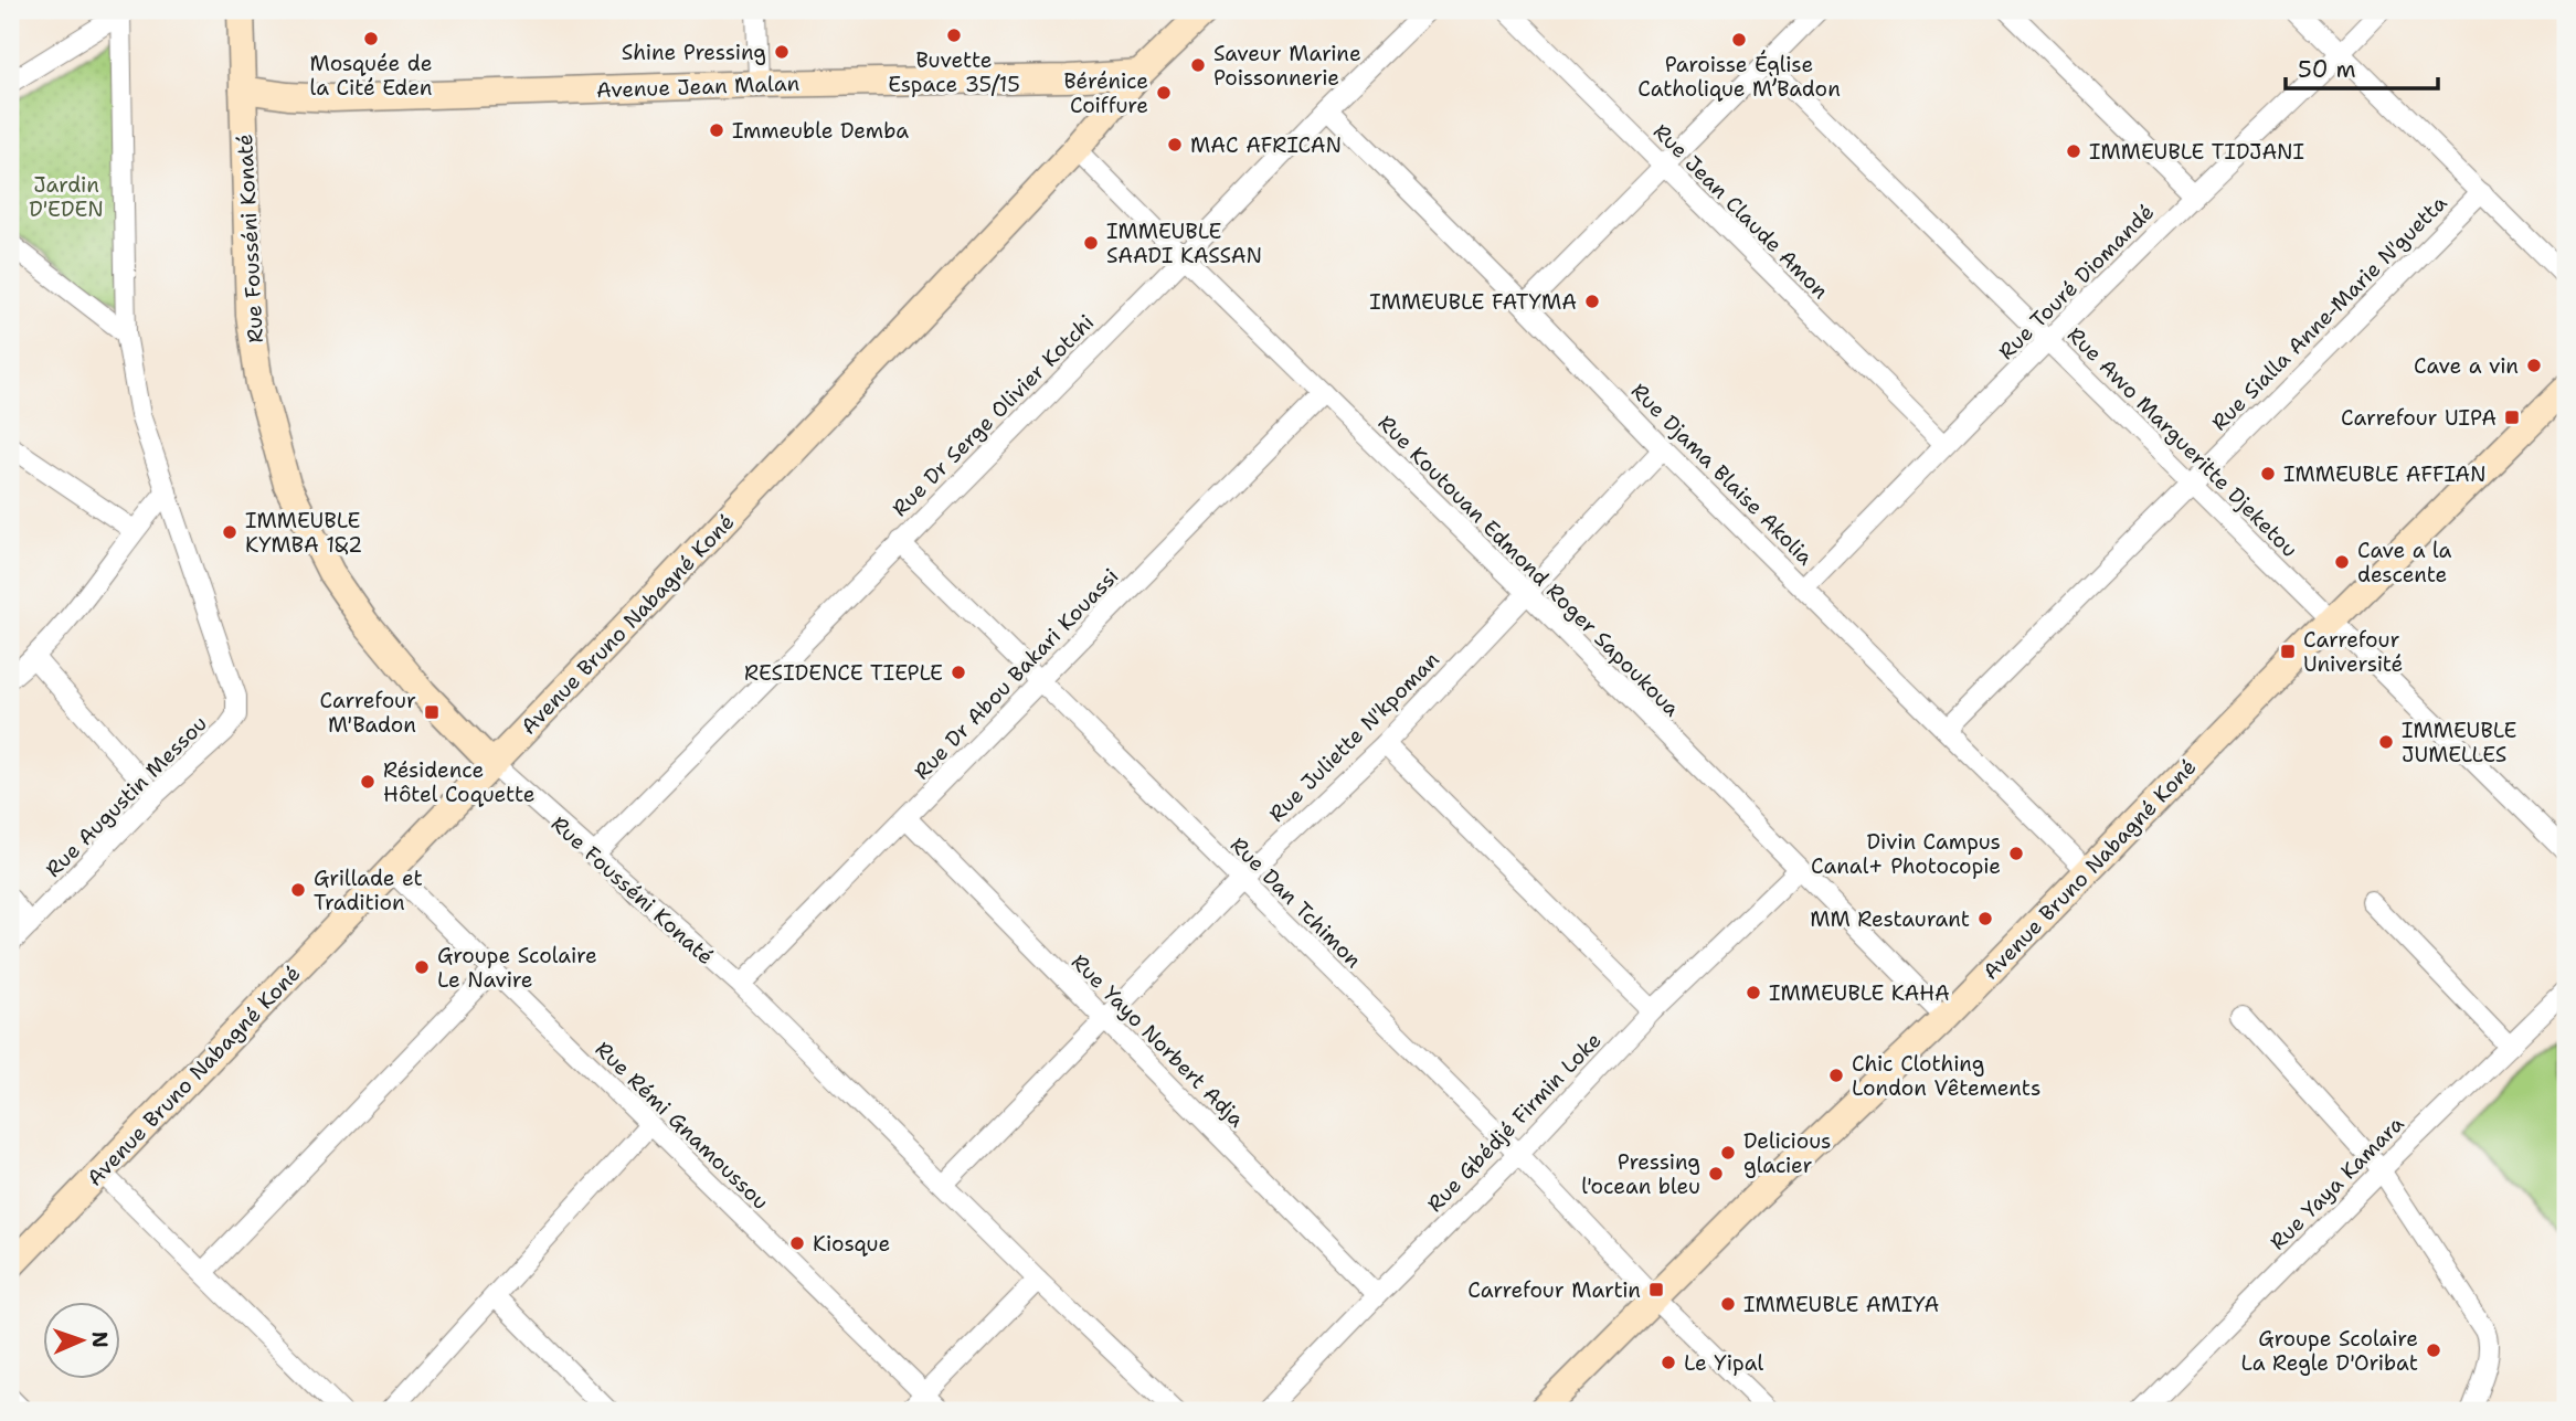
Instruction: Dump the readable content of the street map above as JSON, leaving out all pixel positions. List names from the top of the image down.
{
  "streets": {
    "main road": ["Avenue Jean Malan", "Rue Fousséni Konaté", "Avenue Bruno Nabagné Koné"],
    "street": [
      "Rue Jean Claude Amon",
      "Rue Touré Diomandé",
      "Rue Sialla Anne-Marie N'guetta",
      "Rue Dr Serge Olivier Kotchi",
      "Rue Awo Margueritte Djeketou",
      "Rue Djama Blaise Akolia",
      "Rue Koutouan Edmond Roger Sapoukoua",
      "Rue Dr Abou Bakari Kouassi",
      "Rue Juliette N'kpoman",
      "Rue Augustin Messou",
      "Rue Dan Tchimon",
      "Rue Yayo Norbert Adja",
      "Rue Gbédjé Firmin Loke",
      "Rue Rémi Gnamoussou",
      "Rue Yaya Kamara"
    ]
  },
  "crossings": [
    ["Avenue Jean Malan", "Rue Fousséni Konaté"],
    ["Avenue Jean Malan", "Avenue Bruno Nabagné Koné"],
    ["Rue Jean Claude Amon", "Rue Touré Diomandé"],
    ["Rue Fousséni Konaté", "Rue Dr Serge Olivier Kotchi"],
    ["Rue Fousséni Konaté", "Avenue Bruno Nabagné Koné"],
    ["Rue Fousséni Konaté", "Rue Dr Abou Bakari Kouassi"],
    ["Rue Fousséni Konaté", "Rue Juliette N'kpoman"],
    ["Rue Touré Diomandé", "Rue Awo Margueritte Djeketou"],
    ["Rue Touré Diomandé", "Rue Djama Blaise Akolia"],
    ["Rue Sialla Anne-Marie N'guetta", "Rue Awo Margueritte Djeketou"],
    ["Rue Sialla Anne-Marie N'guetta", "Rue Djama Blaise Akolia"],
    ["Rue Dr Serge Olivier Kotchi", "Rue Djama Blaise Akolia"],
    ["Rue Dr Serge Olivier Kotchi", "Rue Koutouan Edmond Roger Sapoukoua"],
    ["Rue Dr Serge Olivier Kotchi", "Rue Dan Tchimon"],
    ["Rue Awo Margueritte Djeketou", "Avenue Bruno Nabagné Koné"],
    ["Rue Djama Blaise Akolia", "Avenue Bruno Nabagné Koné"],
    ["Rue Djama Blaise Akolia", "Rue Juliette N'kpoman"],
    ["Rue Koutouan Edmond Roger Sapoukoua", "Avenue Bruno Nabagné Koné"],
    ["Rue Koutouan Edmond Roger Sapoukoua", "Rue Dr Abou Bakari Kouassi"],
    ["Rue Koutouan Edmond Roger Sapoukoua", "Rue Juliette N'kpoman"],
    ["Rue Koutouan Edmond Roger Sapoukoua", "Rue Gbédjé Firmin Loke"],
    ["Avenue Bruno Nabagné Koné", "Rue Dan Tchimon"],
    ["Avenue Bruno Nabagné Koné", "Rue Rémi Gnamoussou"],
    ["Rue Dr Abou Bakari Kouassi", "Rue Dan Tchimon"],
    ["Rue Dr Abou Bakari Kouassi", "Rue Yayo Norbert Adja"],
    ["Rue Juliette N'kpoman", "Rue Dan Tchimon"],
    ["Rue Juliette N'kpoman", "Rue Yayo Norbert Adja"],
    ["Rue Dan Tchimon", "Rue Gbédjé Firmin Loke"],
    ["Rue Yayo Norbert Adja", "Rue Gbédjé Firmin Loke"]
  ],
  "parks": ["Jardin D'EDEN"],
  "places": {
    "other": [
      "Buvette Espace 35/15",
      "Mosquée de la Cité Eden",
      "Paroisse Église Catholique M’Badon",
      "Shine Pressing",
      "Saveur Marine Poissonnerie",
      "Bérénice Coiffure",
      "Immeuble Demba",
      "MAC AFRICAN",
      "IMMEUBLE TIDJANI",
      "IMMEUBLE SAADI KASSAN",
      "IMMEUBLE FATYMA",
      "Cave a vin",
      "IMMEUBLE AFFIAN",
      "IMMEUBLE KYMBA 1&2",
      "Cave a la descente",
      "RESIDENCE TIEPLE",
      "IMMEUBLE JUMELLES",
      "Résidence Hôtel Coquette",
      "Divin Campus Canal+ Photocopie",
      "Grillade et Tradition",
      "MM Restaurant",
      "Groupe Scolaire Le Navire",
      "IMMEUBLE KAHA",
      "Chic Clothing London Vêtements",
      "Delicious glacier",
      "Pressing l'ocean bleu",
      "Kiosque",
      "IMMEUBLE AMIYA",
      "Groupe Scolaire La Regle D'Oribat",
      "Le Yipal"
    ],
    "transit": [
      "Carrefour UIPA",
      "Carrefour Université",
      "Carrefour M'Badon",
      "Carrefour Martin"
    ]
  },
  "scale_bar": "50 m",
  "north": "right"
}
